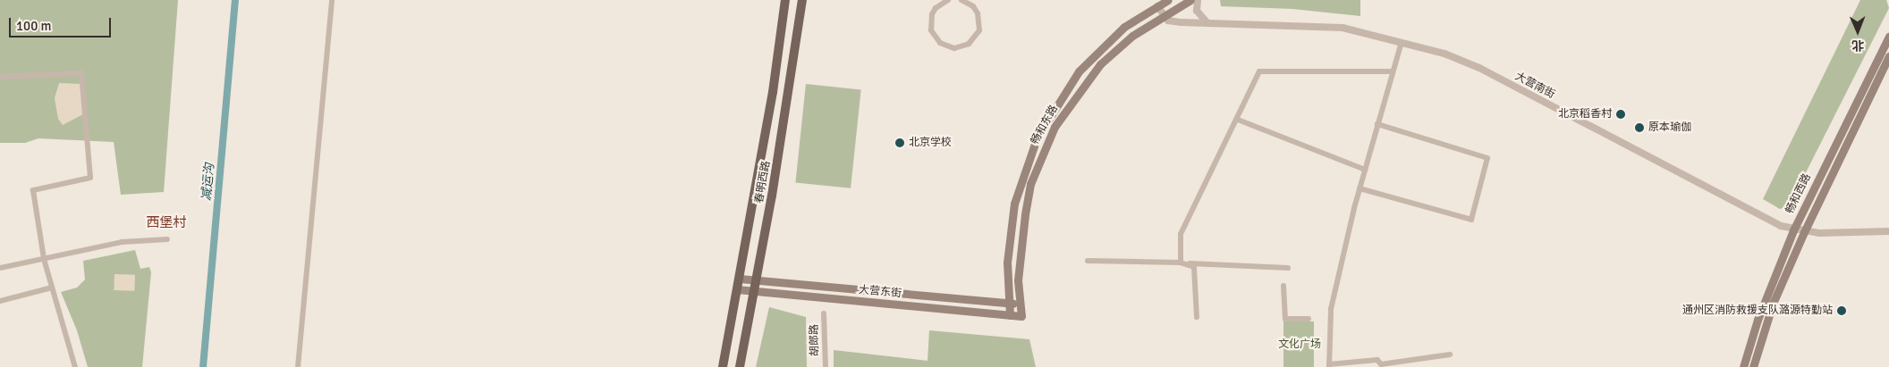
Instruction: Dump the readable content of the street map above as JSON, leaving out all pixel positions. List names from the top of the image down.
{
  "streets": {
    "main road": [
      "畅和东路",
      "春明西路",
      "畅和西路",
      "大营东街"
    ],
    "street": ["大营南街", "胡郎路"]
  },
  "crossings": [
    ["大营南街", "畅和东路"],
    ["大营南街", "畅和西路"],
    ["畅和东路", "大营东街"],
    ["春明西路", "大营东街"]
  ],
  "districts": ["西堡村"],
  "water": ["减运沟"],
  "parks": ["文化广场"],
  "places": [
    "北京稻香村",
    "原本瑜伽",
    "北京学校",
    "通州区消防救援支队潞源特勤站"
  ],
  "scale_bar": "100 m",
  "north": "bottom"
}
